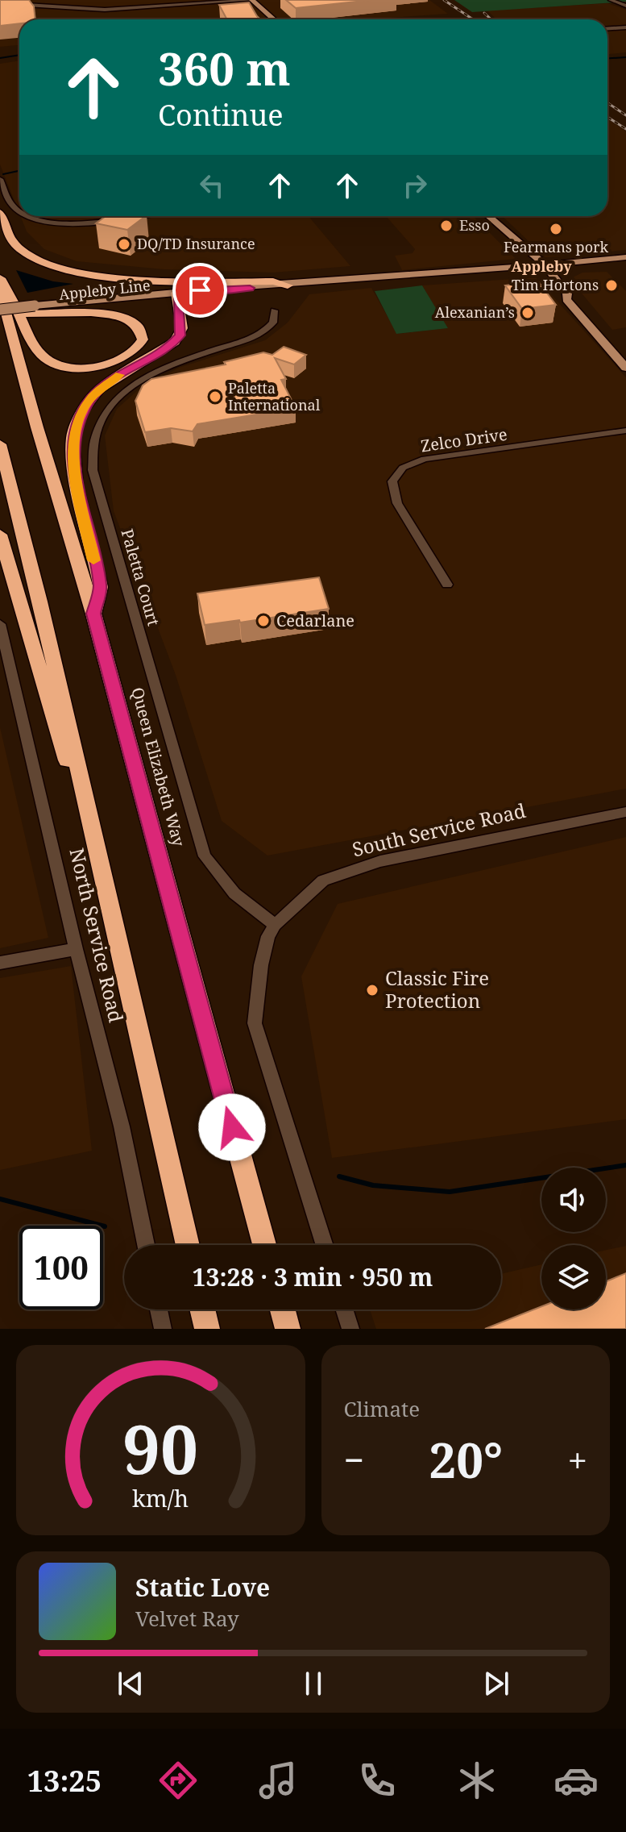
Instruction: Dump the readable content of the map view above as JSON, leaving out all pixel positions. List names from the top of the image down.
{
  "streets": {
    "highway": ["Queen Elizabeth Way"],
    "main road": ["Appleby Line"],
    "street": [
      "Zelco Drive",
      "Paletta Court",
      "South Service Road",
      "North Service Road"
    ]
  },
  "crossings": [
    ["Paletta Court", "South Service Road"]
  ],
  "districts": ["Appleby"],
  "places": [
    "Esso",
    "Fearmans pork",
    "DQ/TD Insurance",
    "Tim Hortons",
    "Alexanian’s",
    "Paletta International",
    "Cedarlane",
    "Classic Fire Protection"
  ],
  "page": {
    "turn": ["360 m", "Continue"],
    "limit": "100",
    "trip": "13:28 · 3 min · 950 m",
    "tile": "Climate",
    "heat": ["−", "20°", "+"],
    "song": ["Static Love", "Velvet Ray"],
    "tabs": "13:25",
    "gauge": ["90", "km/h"]
  }
}
